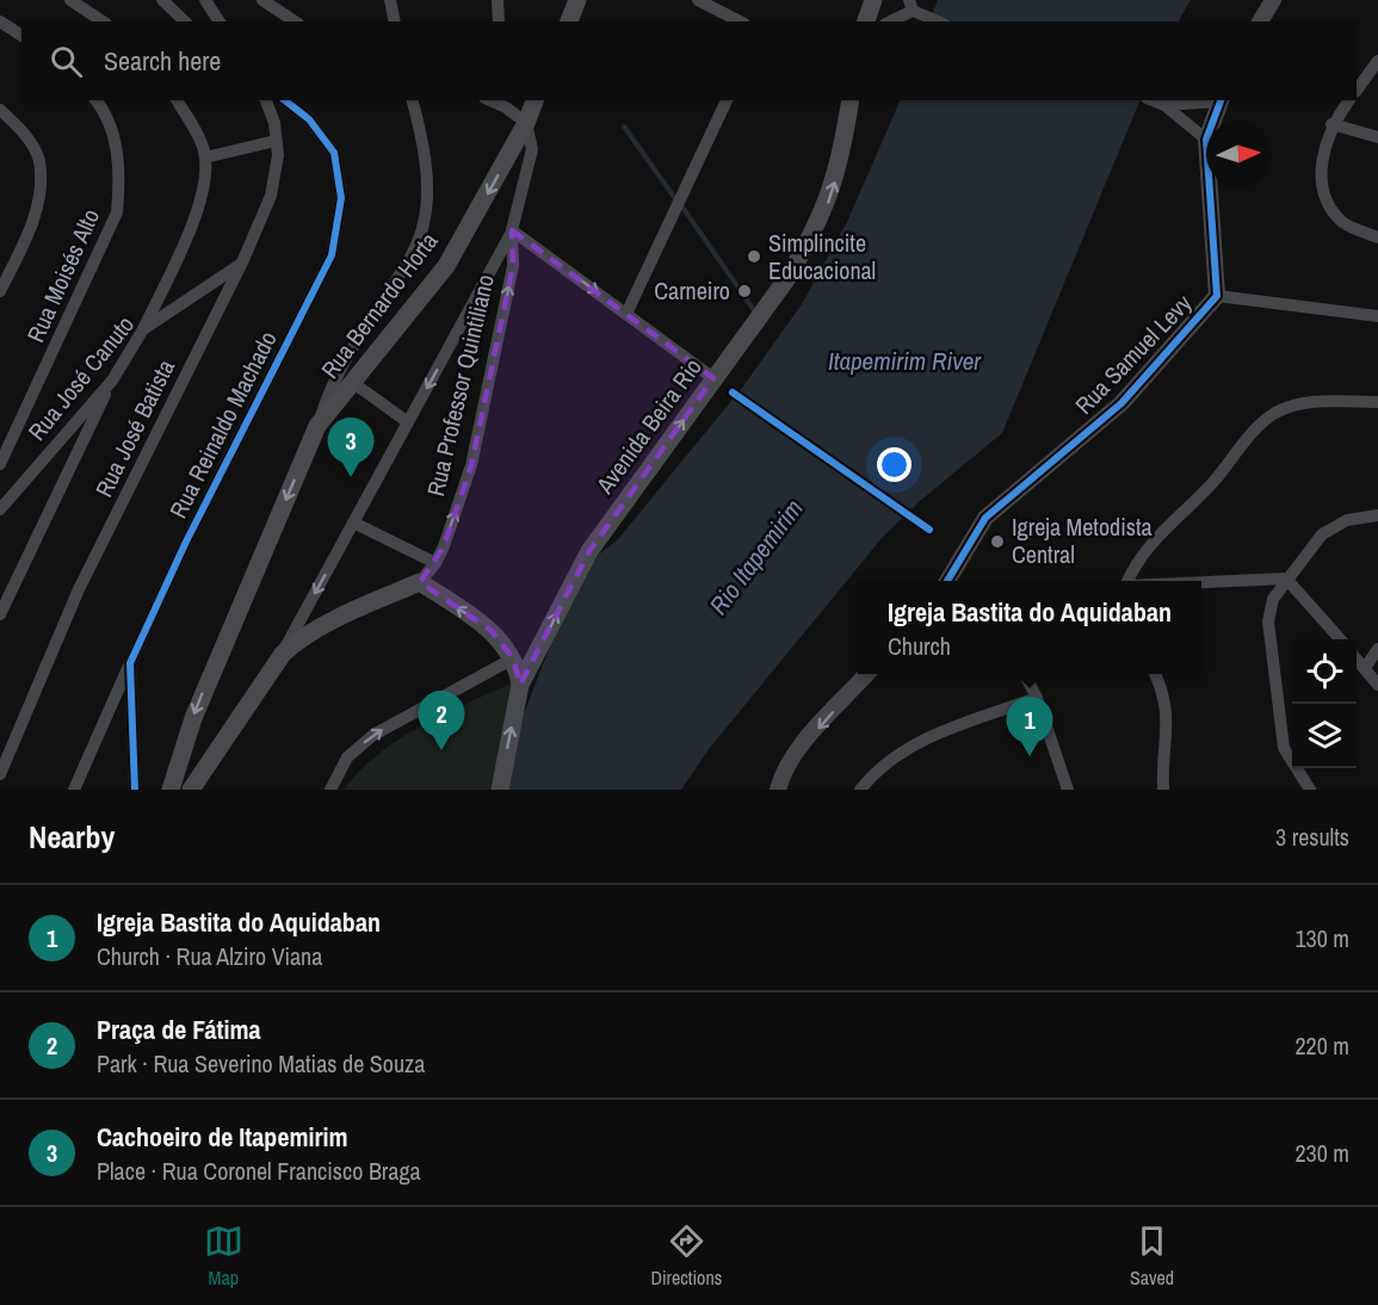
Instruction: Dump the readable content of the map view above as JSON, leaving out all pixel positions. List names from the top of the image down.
{
  "streets": {
    "main road": ["Rua Bernardo Horta", "Rua Professor Quintiliano", "Avenida Beira Rio"],
    "street": [
      "Rua Moisés Alto",
      "Rua Samuel Levy",
      "Rua José Canuto",
      "Rua Reinaldo Machado",
      "Rua José Batista"
    ]
  },
  "crossings": [
    ["Rua Bernardo Horta", "Rua Professor Quintiliano"],
    ["Rua José Canuto", "Rua José Batista"]
  ],
  "one_way": ["Rua Bernardo Horta", "Avenida Beira Rio"],
  "water": ["Itapemirim River", "Rio Itapemirim"],
  "places": ["Simplincite Educacional", "Carneiro", "Igreja Metodista Central"],
  "north": "right",
  "page": {
    "search": "Search here",
    "pins": ["3", "2", "1"],
    "popup": ["Igreja Bastita do Aquidaban", "Church"],
    "heading": ["Nearby", "3 results"],
    "list": [
      {
        "mark": "1",
        "name": "Igreja Bastita do Aquidaban",
        "note": "Church · Rua Alziro Viana",
        "value": "130 m"
      },
      {
        "mark": "2",
        "name": "Praça de Fátima",
        "note": "Park · Rua Severino Matias de Souza",
        "value": "220 m"
      },
      {
        "mark": "3",
        "name": "Cachoeiro de Itapemirim",
        "note": "Place · Rua Coronel Francisco Braga",
        "value": "230 m"
      }
    ],
    "nav": ["Map", "Directions", "Saved"]
  }
}
